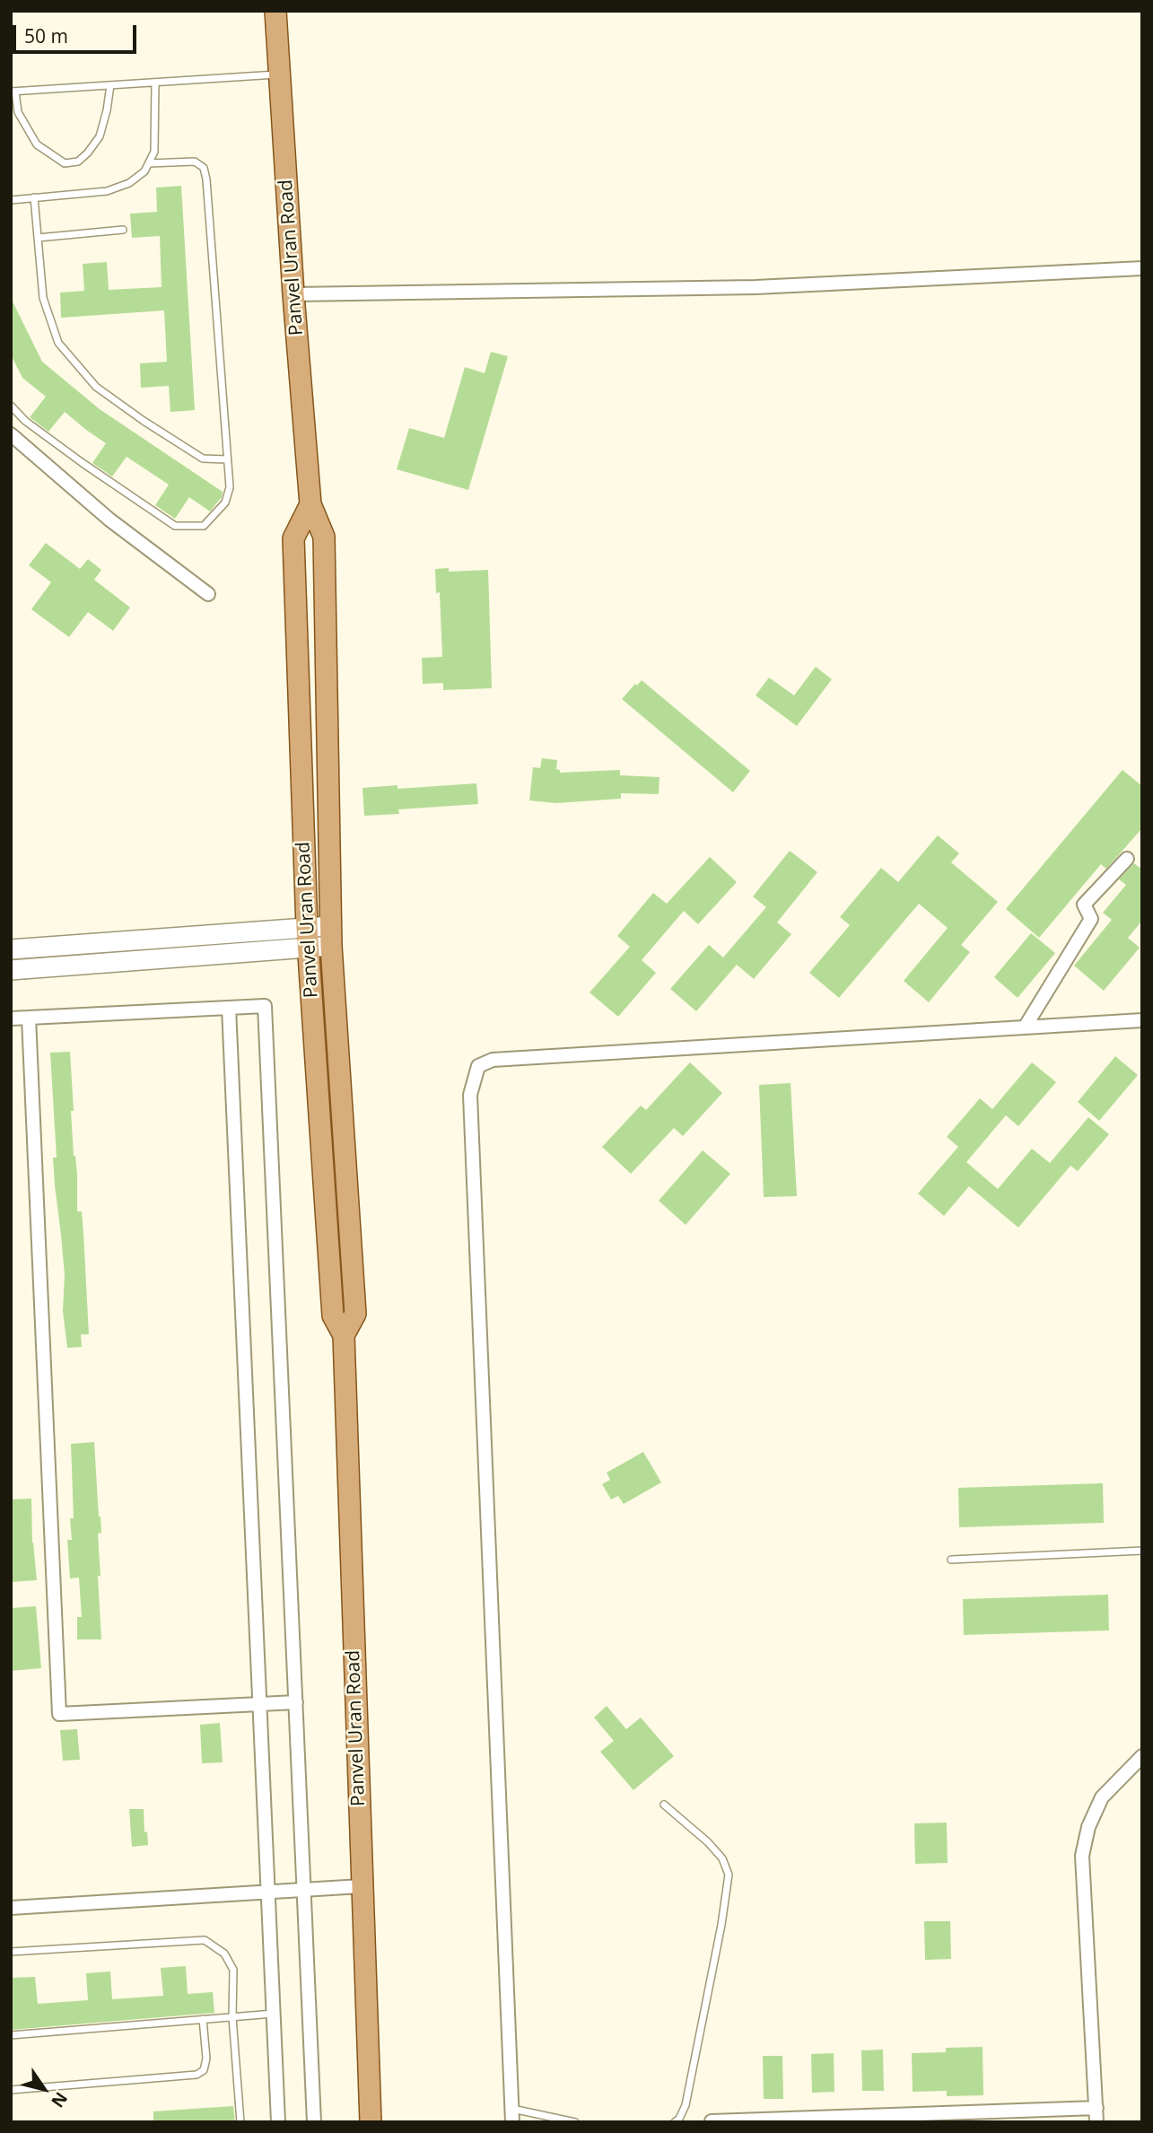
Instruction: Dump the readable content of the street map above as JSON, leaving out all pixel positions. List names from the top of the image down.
{
  "streets": {
    "main road": ["Panvel Uran Road"]
  },
  "scale_bar": "50 m",
  "north": "bottom right"
}
